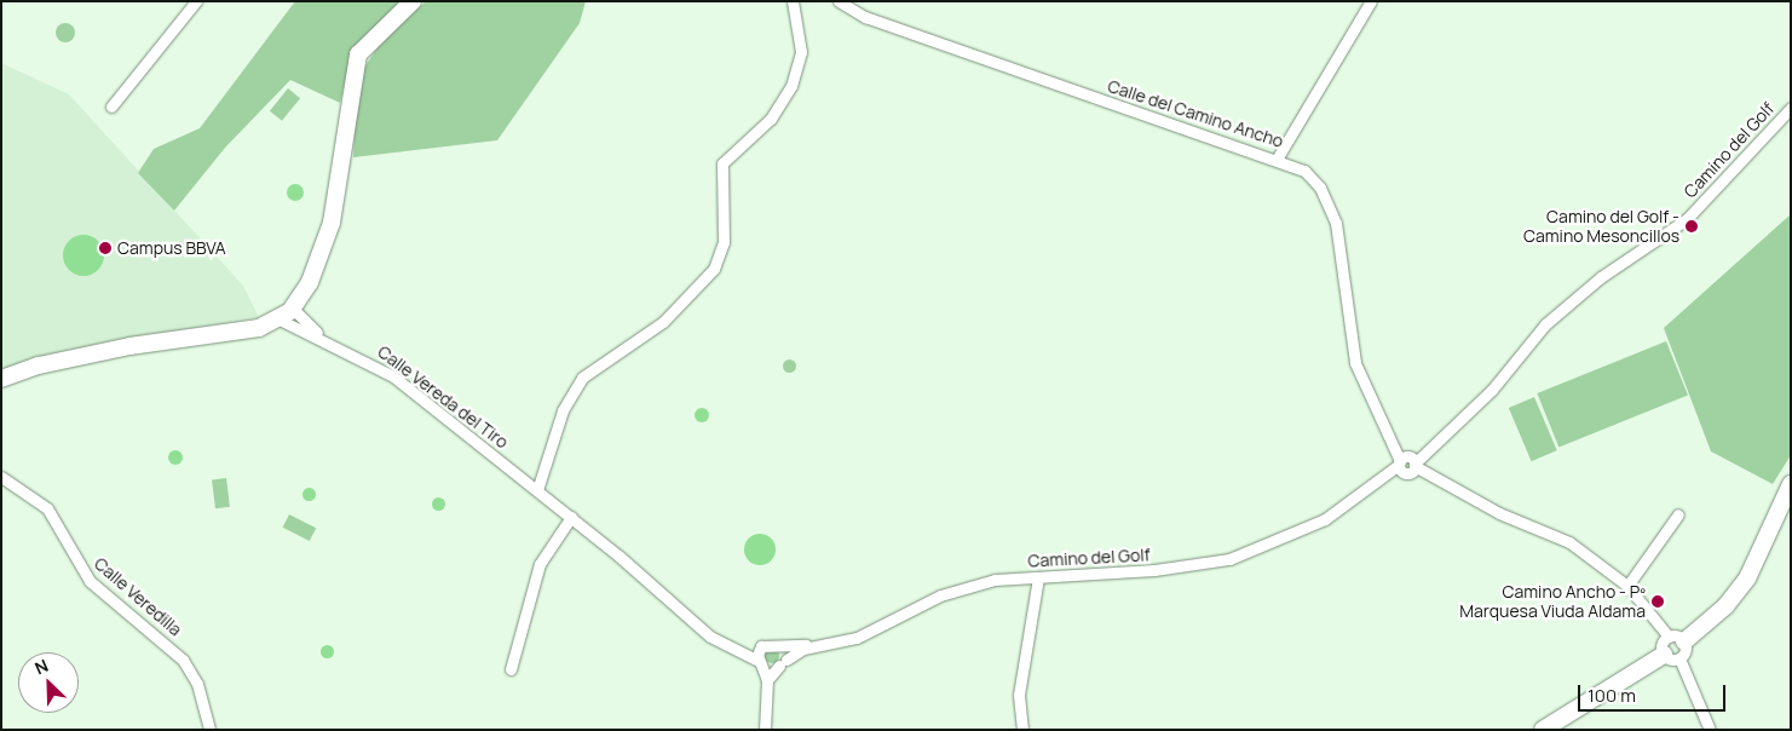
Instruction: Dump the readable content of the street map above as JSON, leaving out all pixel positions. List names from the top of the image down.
{
  "streets": {
    "street": [
      "Calle del Camino Ancho",
      "Camino del Golf",
      "Calle Vereda del Tiro",
      "Calle Veredilla"
    ]
  },
  "crossings": [
    ["Calle del Camino Ancho", "Camino del Golf"]
  ],
  "places": ["Camino del Golf - Camino Mesoncillos", "Campus BBVA", "Camino Ancho - Pº Marquesa Viuda Aldama"],
  "scale_bar": "100 m",
  "north": "top left"
}
